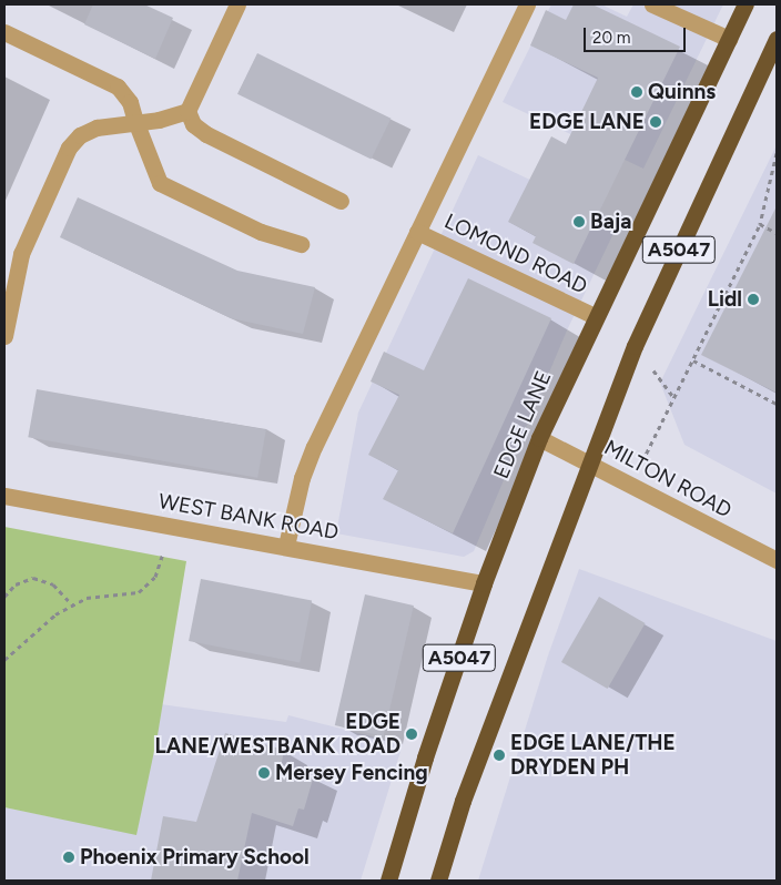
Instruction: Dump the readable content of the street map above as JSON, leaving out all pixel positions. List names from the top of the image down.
{
  "streets": {
    "highway": ["A5047", "EDGE LANE"],
    "street": ["LOMOND ROAD", "MILTON ROAD", "WEST BANK ROAD"]
  },
  "crossings": [
    ["A5047", "MILTON ROAD"],
    ["LOMOND ROAD", "EDGE LANE"],
    ["EDGE LANE", "MILTON ROAD"],
    ["EDGE LANE", "WEST BANK ROAD"]
  ],
  "places": [
    "Quinns",
    "EDGE LANE",
    "Baja",
    "Lidl",
    "EDGE LANE/WESTBANK ROAD",
    "EDGE LANE/THE DRYDEN PH",
    "Mersey Fencing",
    "Phoenix Primary School"
  ],
  "scale_bar": "20 m"
}
